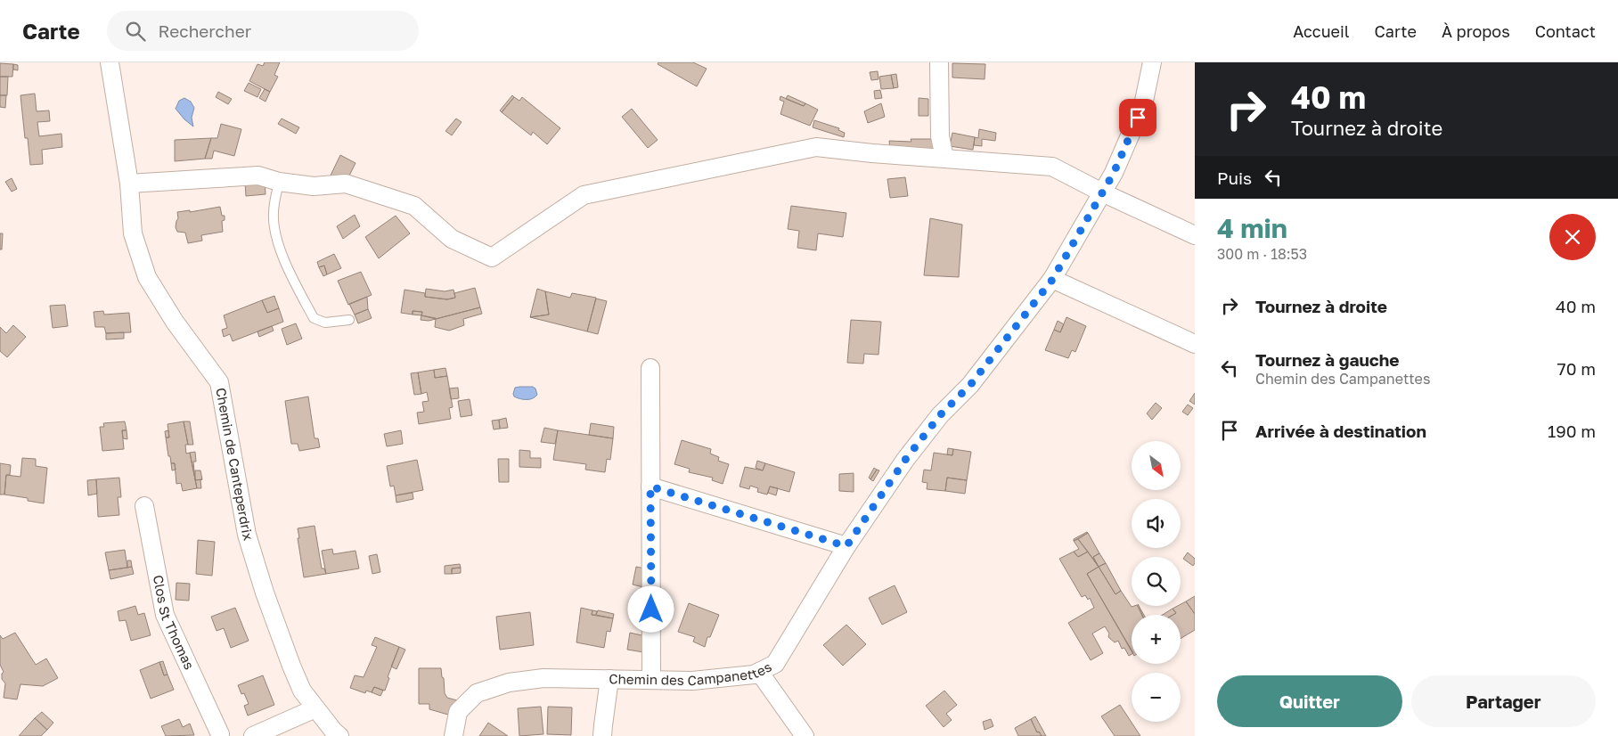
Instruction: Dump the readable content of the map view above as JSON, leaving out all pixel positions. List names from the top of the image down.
{
  "streets": {
    "street": ["Chemin de Canteperdrix", "Clos St Thomas", "Chemin des Campanettes"]
  },
  "north": "bottom right",
  "page": {
    "header": "Carte",
    "search": "Rechercher",
    "nav": [
      "Accueil",
      "Carte",
      "À propos",
      "Contact"
    ],
    "turn": ["40 m", "Tournez à droite"],
    "then": "Puis",
    "heading": ["4 min", "300 m · 18:53"],
    "list": [
      {
        "name": "Tournez à droite",
        "value": "40 m"
      },
      {
        "name": "Tournez à gauche",
        "note": "Chemin des Campanettes",
        "value": "70 m"
      },
      {
        "name": "Arrivée à destination",
        "value": "190 m"
      }
    ],
    "map_buttons": ["+", "−"],
    "buttons": ["Quitter", "Partager"]
  }
}
